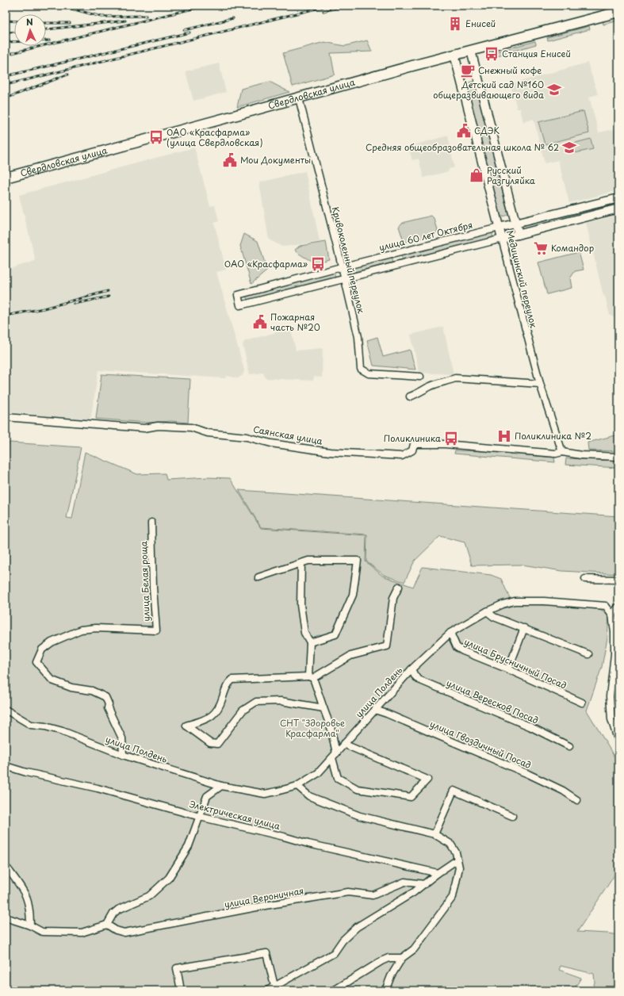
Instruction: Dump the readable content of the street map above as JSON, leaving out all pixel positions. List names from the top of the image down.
{
  "streets": {
    "highway": ["Свердловская улица"],
    "main road": ["улица 60 лет Октября", "Медицинский переулок"],
    "street": [
      "Кривоколенный переулок",
      "Саянская улица",
      "улица Белая роща",
      "улица Брусничный Посад",
      "улица Полдень",
      "улица Вересков Посад",
      "улица Гвоздичный Посад",
      "Электрическая улица",
      "улица Вероничная"
    ]
  },
  "crossings": [
    ["Свердловская улица", "Кривоколенный переулок"],
    ["Свердловская улица", "Медицинский переулок"],
    ["улица 60 лет Октября", "Кривоколенный переулок"],
    ["улица 60 лет Октября", "Медицинский переулок"],
    ["Медицинский переулок", "Саянская улица"],
    ["улица Белая роща", "улица Полдень"],
    ["улица Брусничный Посад", "улица Полдень"],
    ["улица Полдень", "улица Вересков Посад"],
    ["улица Полдень", "улица Гвоздичный Посад"]
  ],
  "parks": ["СНТ \"Здоровье Красфарма\""],
  "places": {
    "building": ["Енисей"],
    "bus stop": [
      "Станция Енисей",
      "ОАО «Красфарма» (улица Свердловская)",
      "ОАО «Красфарма»",
      "Поликлиника"
    ],
    "cafe": ["Снежный кофе"],
    "school or university": ["Детский сад №160 общеразвивающего вида", "Средняя общеобразовательная школа № 62"],
    "public building": ["СДЭК", "Мои Документы", "Пожарная часть №20"],
    "shop": ["Русский Разгуляйка"],
    "supermarket": ["Командор"],
    "hospital": ["Поликлиника №2"]
  },
  "north": "top"
}
